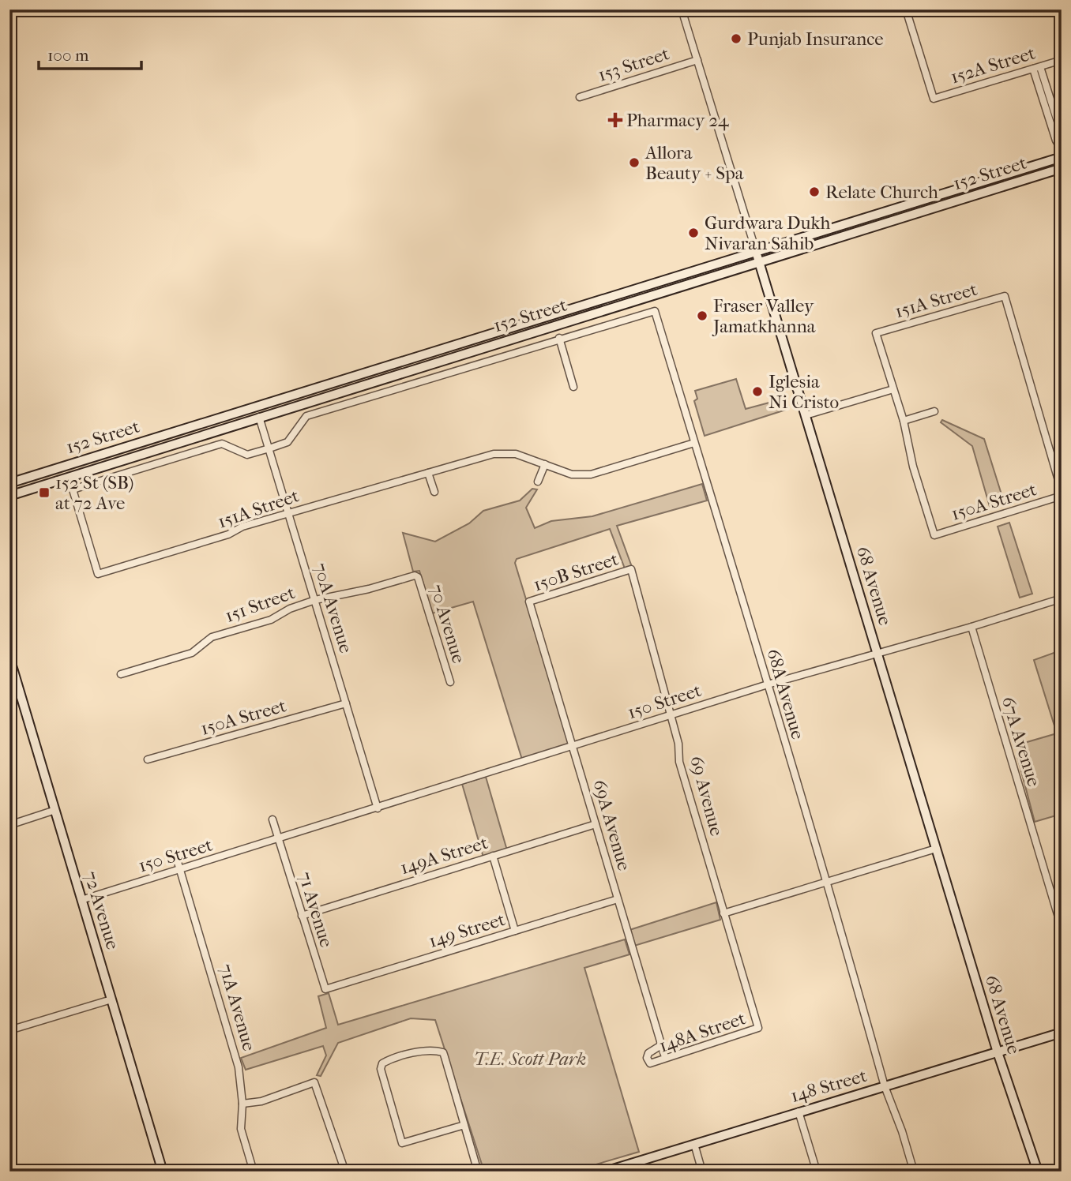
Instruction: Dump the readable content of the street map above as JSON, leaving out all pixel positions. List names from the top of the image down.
{
  "streets": {
    "main road": [
      "152 Street",
      "68 Avenue",
      "72 Avenue",
      "148 Street"
    ],
    "street": [
      "153 Street",
      "152A Street",
      "151A Street",
      "150A Street",
      "150B Street",
      "151 Street",
      "70A Avenue",
      "70 Avenue",
      "68A Avenue",
      "150 Street",
      "67A Avenue",
      "69 Avenue",
      "69A Avenue",
      "149A Street",
      "71 Avenue",
      "149 Street",
      "71A Avenue",
      "148A Street"
    ]
  },
  "crossings": [
    ["153 Street", "68 Avenue"],
    ["152 Street", "68 Avenue"],
    ["152 Street", "70A Avenue"],
    ["151A Street", "70A Avenue"],
    ["151A Street", "68A Avenue"],
    ["150A Street", "70A Avenue"],
    ["150B Street", "69 Avenue"],
    ["150B Street", "69A Avenue"],
    ["68 Avenue", "150 Street"],
    ["68 Avenue", "148 Street"],
    ["151 Street", "70A Avenue"],
    ["151 Street", "70 Avenue"],
    ["70A Avenue", "150 Street"],
    ["68A Avenue", "150 Street"],
    ["68A Avenue", "148 Street"],
    ["150 Street", "67A Avenue"],
    ["150 Street", "69 Avenue"],
    ["150 Street", "69A Avenue"],
    ["150 Street", "71 Avenue"],
    ["150 Street", "72 Avenue"],
    ["150 Street", "71A Avenue"],
    ["69 Avenue", "148A Street"],
    ["69A Avenue", "149A Street"],
    ["69A Avenue", "149 Street"],
    ["69A Avenue", "148A Street"],
    ["149A Street", "71 Avenue"],
    ["71 Avenue", "149 Street"]
  ],
  "parks": ["T.E. Scott Park"],
  "places": {
    "other": [
      "Punjab Insurance",
      "Allora Beauty + Spa",
      "Relate Church",
      "Gurdwara Dukh Nivaran Sahib",
      "Fraser Valley Jamatkhanna",
      "Iglesia Ni Cristo"
    ],
    "health": ["Pharmacy 24"],
    "transit": ["152 St (SB) at 72 Ave"]
  },
  "scale_bar": "100 m"
}
